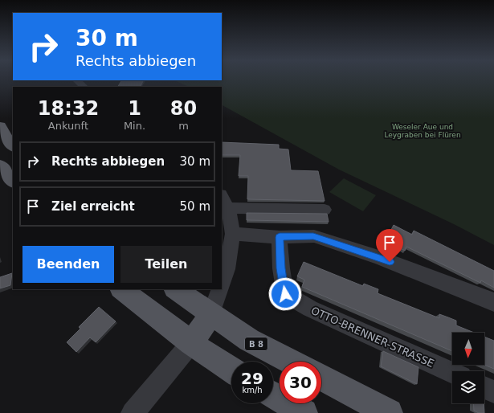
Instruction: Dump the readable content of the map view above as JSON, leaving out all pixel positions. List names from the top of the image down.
{
  "streets": {
    "main road": ["B 8"],
    "street": ["OTTO-BRENNER-STRASSE"]
  },
  "parks": ["Weseler Aue und Leygraben bei Flüren"],
  "north": "bottom",
  "page": {
    "turn": ["30 m", "Rechts abbiegen"],
    "eta": [
      "18:32",
      "Ankunft",
      "1",
      "Min.",
      "80",
      "m"
    ],
    "list": [
      {
        "name": "Rechts abbiegen",
        "value": "30 m"
      },
      {
        "name": "Ziel erreicht",
        "value": "50 m"
      }
    ],
    "buttons": ["Beenden", "Teilen"],
    "speed": "29 km/h",
    "limit": "30"
  }
}
